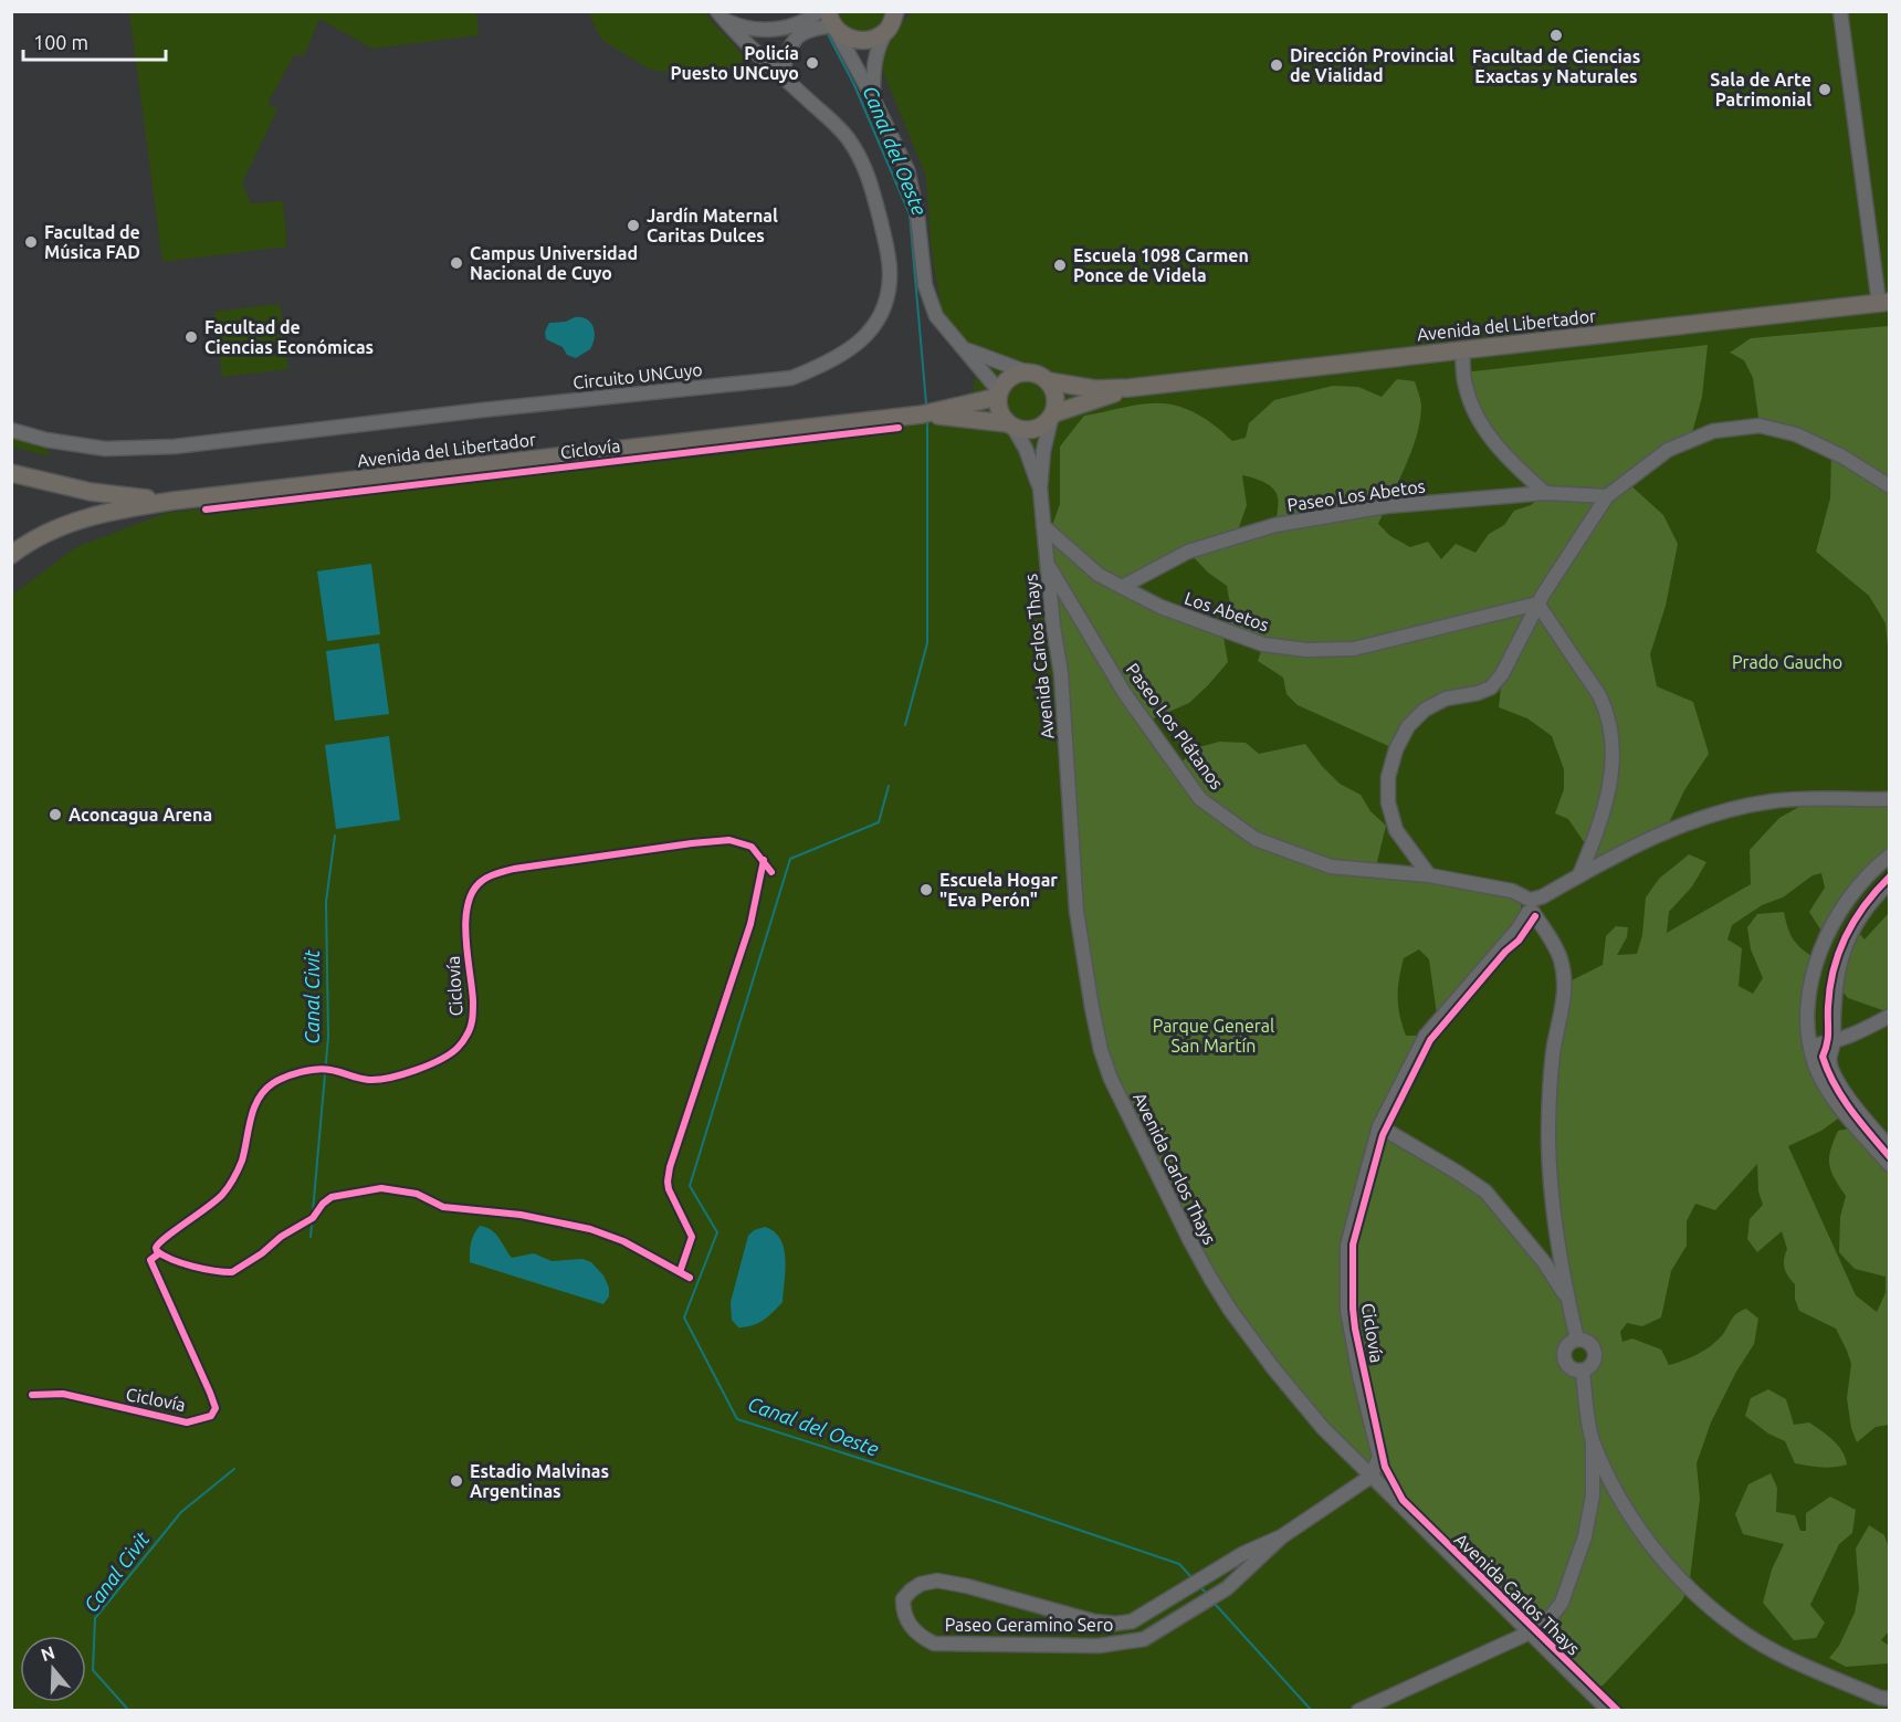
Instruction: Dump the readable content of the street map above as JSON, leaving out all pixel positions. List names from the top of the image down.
{
  "streets": {
    "main road": ["Avenida del Libertador"],
    "street": [
      "Circuito UNCuyo",
      "Paseo Los Abetos",
      "Los Abetos",
      "Avenida Carlos Thays",
      "Paseo Los Plátanos",
      "Paseo Geramino Sero"
    ],
    "cycle path": ["Ciclovía"]
  },
  "crossings": [
    ["Avenida del Libertador", "Avenida Carlos Thays"],
    ["Paseo Los Abetos", "Los Abetos"],
    ["Los Abetos", "Avenida Carlos Thays"],
    ["Avenida Carlos Thays", "Paseo Los Plátanos"],
    ["Avenida Carlos Thays", "Paseo Geramino Sero"]
  ],
  "water": ["Canal del Oeste", "Canal Civit"],
  "parks": ["Prado Gaucho", "Parque General San Martín"],
  "places": [
    "Facultad de Ciencias Exactas y Naturales",
    "Policía Puesto UNCuyo",
    "Dirección Provincial de Vialidad",
    "Sala de Arte Patrimonial",
    "Jardín Maternal Caritas Dulces",
    "Facultad de Música FAD",
    "Campus Universidad Nacional de Cuyo",
    "Escuela 1098 Carmen Ponce de Videla",
    "Facultad de Ciencias Económicas",
    "Aconcagua Arena",
    "Escuela Hogar \"Eva Perón\"",
    "Estadio Malvinas Argentinas"
  ],
  "scale_bar": "100 m",
  "north": "top"
}
